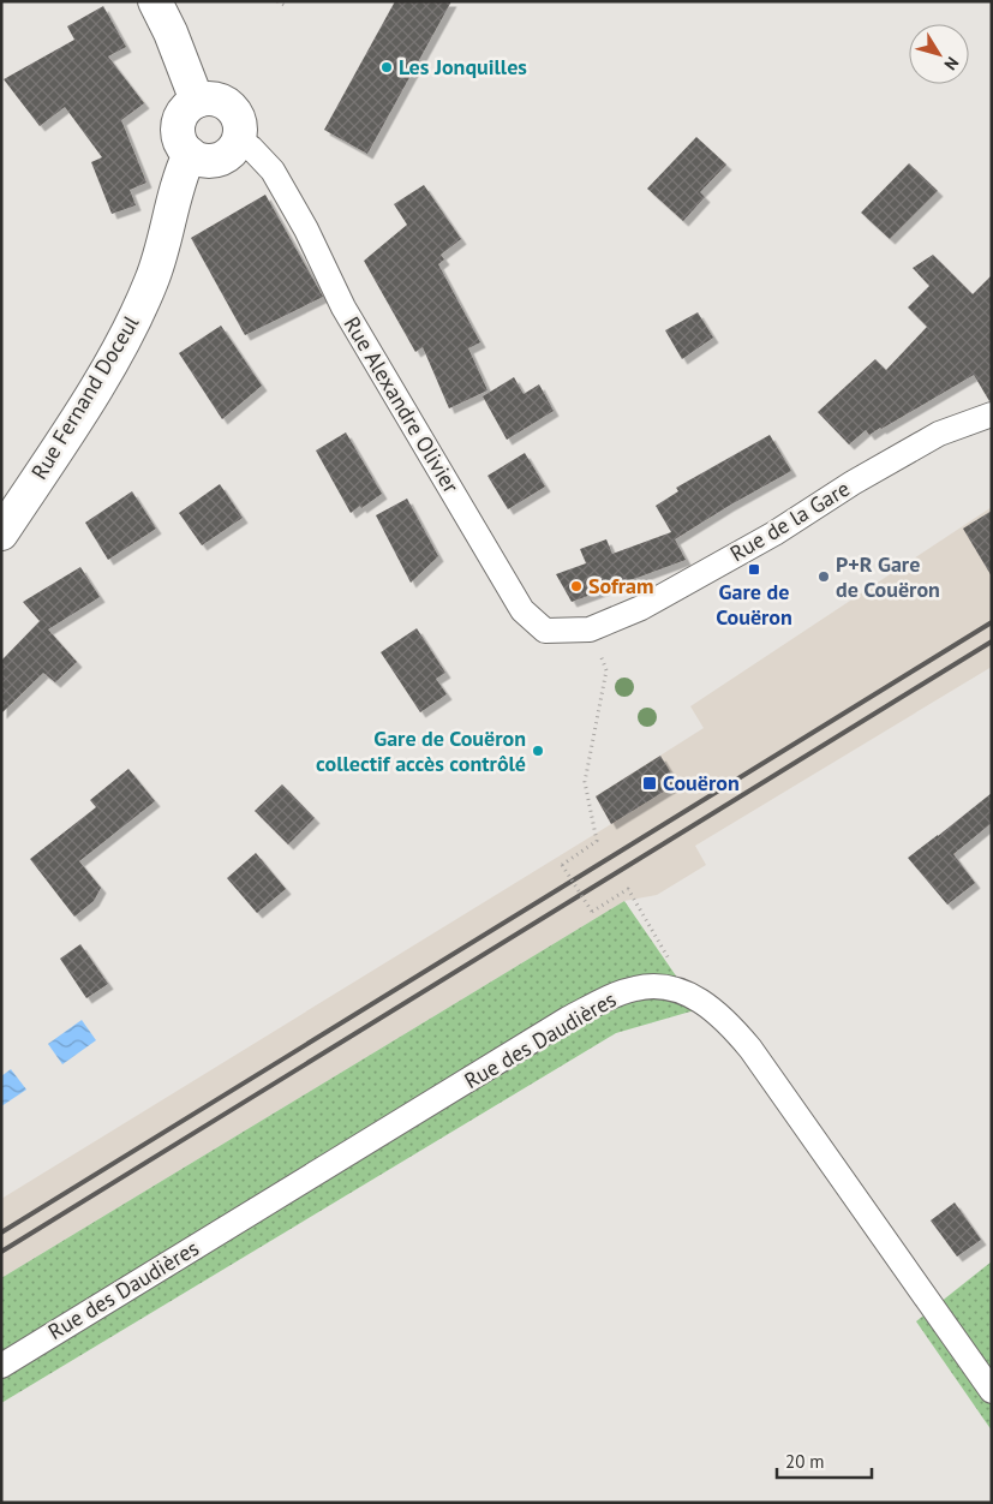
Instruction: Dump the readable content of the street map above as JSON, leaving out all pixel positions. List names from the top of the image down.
{
  "streets": {
    "street": [
      "Rue Fernand Doceul",
      "Rue Alexandre Olivier",
      "Rue de la Gare",
      "Rue des Daudières"
    ]
  },
  "crossings": [
    ["Rue Fernand Doceul", "Rue Alexandre Olivier"],
    ["Rue Alexandre Olivier", "Rue de la Gare"]
  ],
  "places": {
    "other": [
      "Les Jonquilles",
      "P+R Gare de Couëron",
      "Sofram",
      "Gare de Couëron collectif accès contrôlé"
    ],
    "transit": ["Gare de Couëron", "Couëron"]
  },
  "scale_bar": "20 m",
  "north": "bottom right"
}
